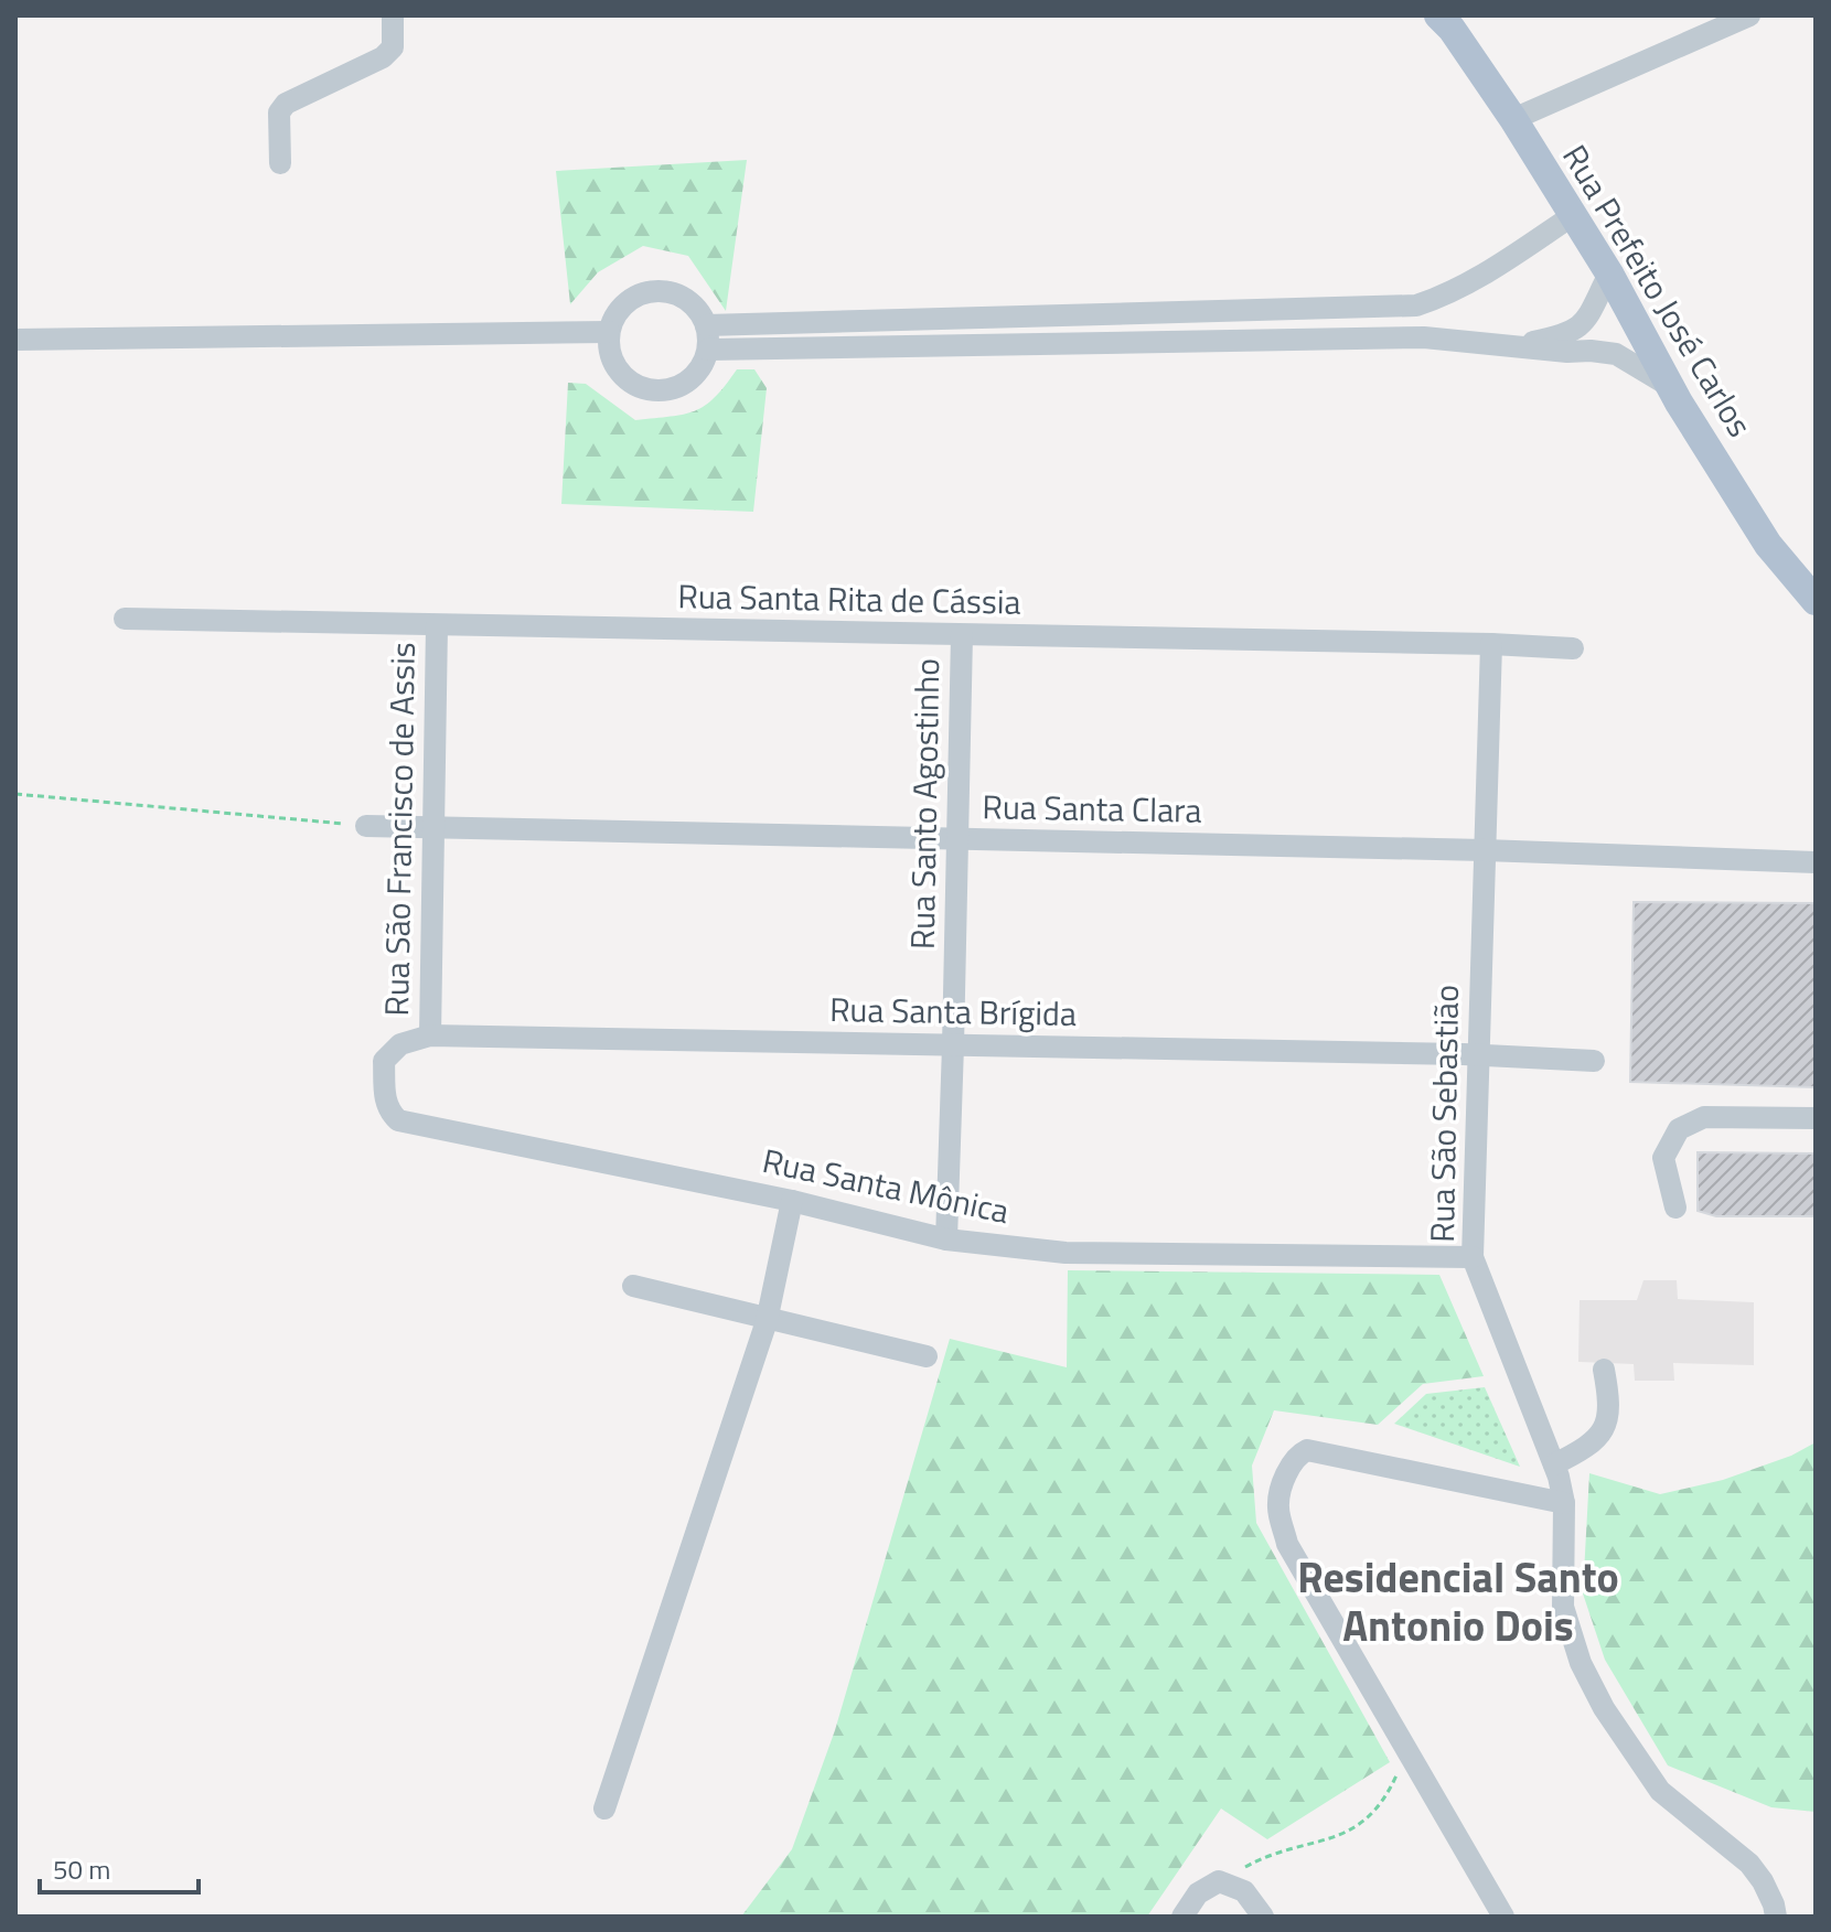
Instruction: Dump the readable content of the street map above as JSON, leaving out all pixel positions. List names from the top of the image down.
{
  "streets": {
    "main road": ["Rua Prefeito José Carlos"],
    "street": [
      "Rua Santa Rita de Cássia",
      "Rua Santo Agostinho",
      "Rua Santa Clara",
      "Rua São Francisco de Assis",
      "Rua Santa Brígida",
      "Rua São Sebastião",
      "Rua Santa Mônica"
    ]
  },
  "crossings": [
    ["Rua Santa Rita de Cássia", "Rua Santo Agostinho"],
    ["Rua Santa Rita de Cássia", "Rua São Francisco de Assis"],
    ["Rua Santa Rita de Cássia", "Rua São Sebastião"],
    ["Rua Santo Agostinho", "Rua Santa Clara"],
    ["Rua Santo Agostinho", "Rua Santa Brígida"],
    ["Rua Santo Agostinho", "Rua Santa Mônica"],
    ["Rua Santa Clara", "Rua São Francisco de Assis"],
    ["Rua Santa Clara", "Rua São Sebastião"],
    ["Rua São Francisco de Assis", "Rua Santa Brígida"],
    ["Rua Santa Brígida", "Rua São Sebastião"],
    ["Rua Santa Brígida", "Rua Santa Mônica"],
    ["Rua São Sebastião", "Rua Santa Mônica"]
  ],
  "districts": ["Residencial Santo Antonio Dois"],
  "scale_bar": "50 m"
}
